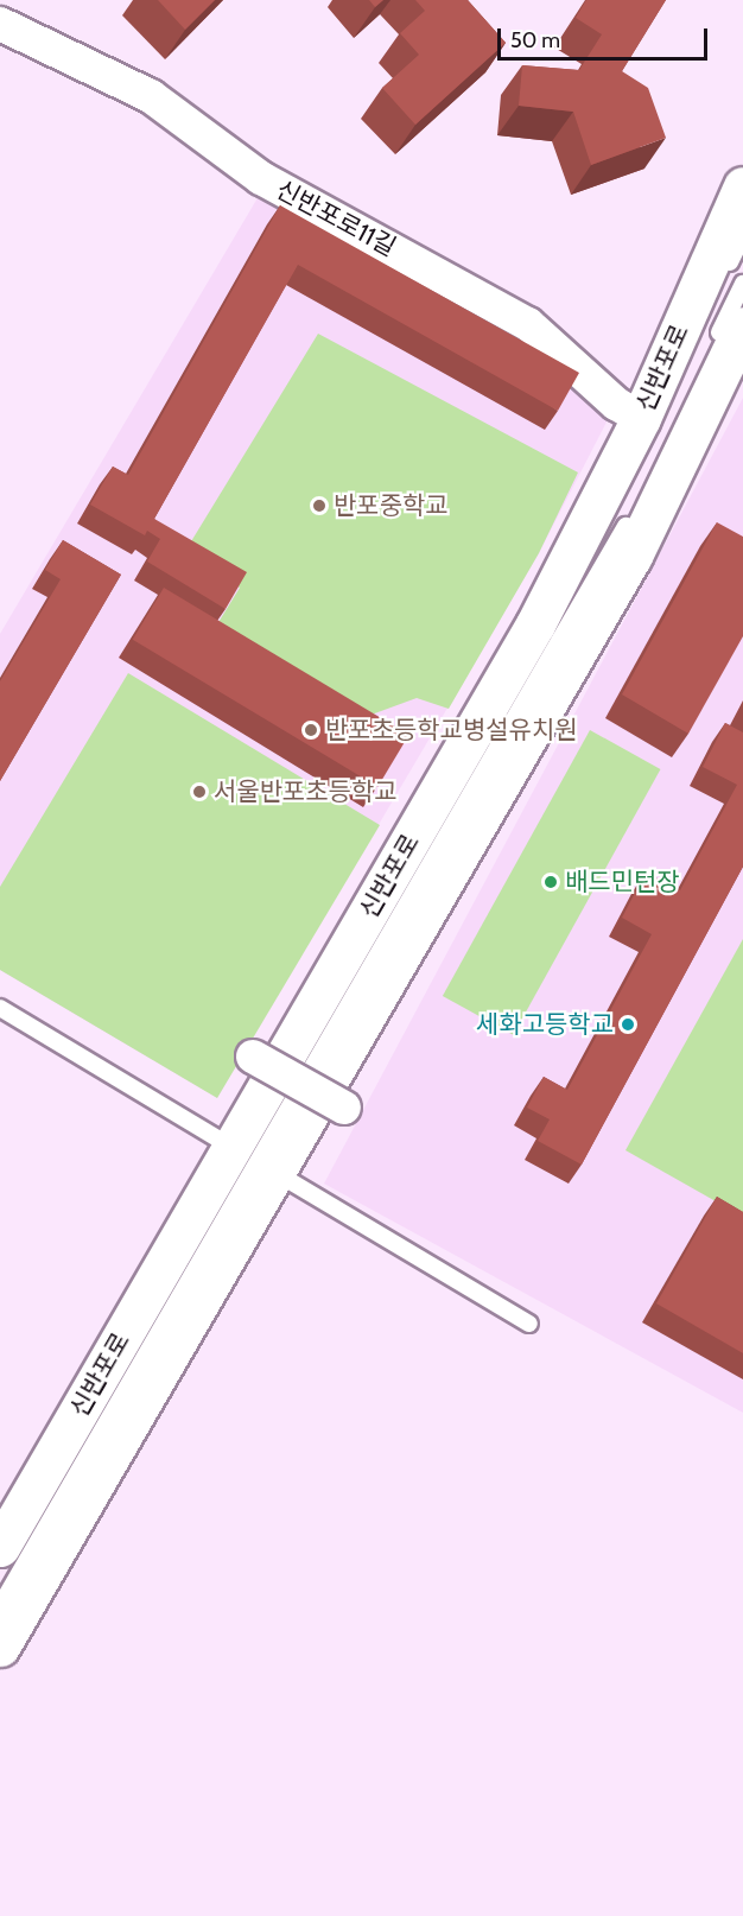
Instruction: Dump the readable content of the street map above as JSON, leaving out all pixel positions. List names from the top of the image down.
{
  "streets": {
    "main road": ["신반포로"],
    "street": ["신반포로11길"]
  },
  "crossings": [
    ["신반포로11길", "신반포로"]
  ],
  "places": [
    "반포중학교",
    "반포초등학교병설유치원",
    "서울반포초등학교",
    "배드민턴장",
    "세화고등학교"
  ],
  "scale_bar": "50 m"
}
